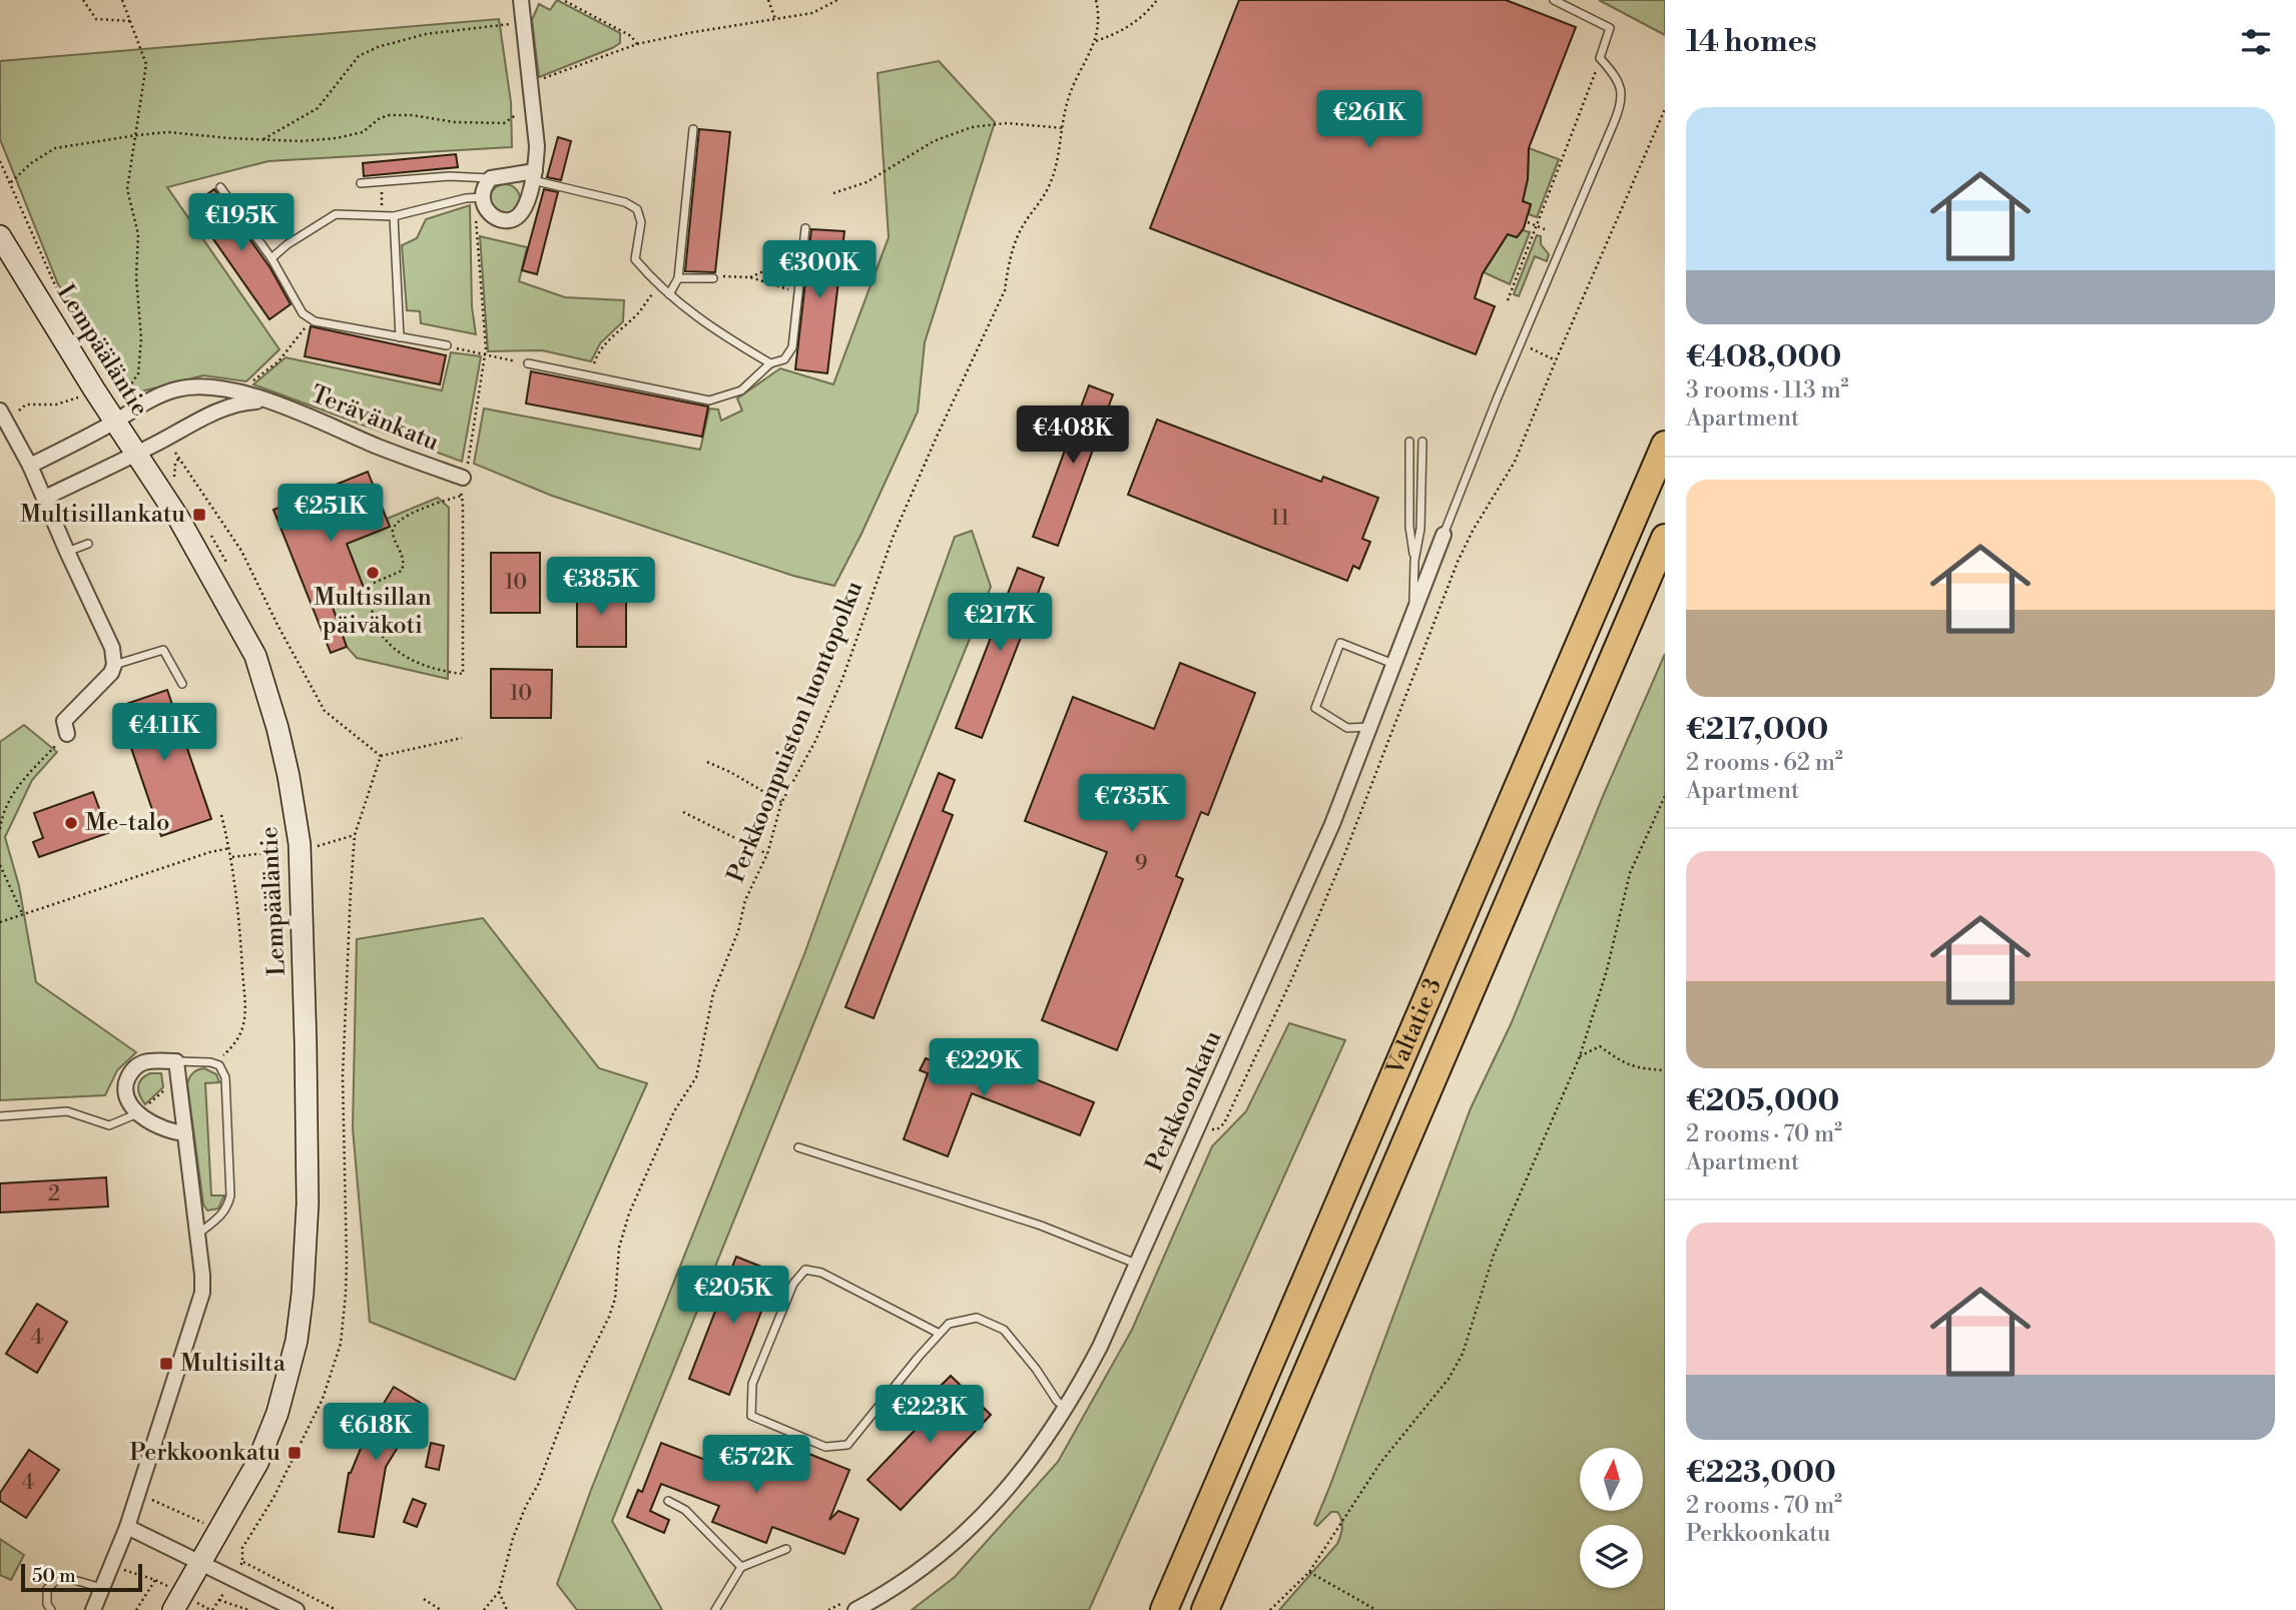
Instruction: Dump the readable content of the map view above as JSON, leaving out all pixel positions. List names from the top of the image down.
{
  "streets": {
    "highway": ["Valtatie 3"],
    "main road": ["Lempääläntie"],
    "street": ["Terävänkatu", "Perkkoonkatu"],
    "path": ["Perkkoonpuiston luontopolku"]
  },
  "crossings": [
    ["Lempääläntie", "Terävänkatu"]
  ],
  "places": {
    "transit": ["Multisillankatu", "Multisilta", "Perkkoonkatu"],
    "other": ["Multisillan päiväkoti", "Me-talo"]
  },
  "house_numbers": [
    "11",
    "10",
    "10",
    "9",
    "2",
    "4",
    "4"
  ],
  "scale_bar": "50 m",
  "north": "top",
  "page": {
    "heading": "14 homes",
    "list": [
      {
        "name": "€408,000",
        "note": "3 rooms · 113 m² · Apartment"
      },
      {
        "name": "€217,000",
        "note": "2 rooms · 62 m² · Apartment"
      },
      {
        "name": "€205,000",
        "note": "2 rooms · 70 m² · Apartment"
      },
      {
        "name": "€223,000",
        "note": "2 rooms · 70 m² · Perkkoonkatu"
      }
    ],
    "price": [
      "€261K",
      "€195K",
      "€300K",
      "€408K",
      "€251K",
      "€385K",
      "€217K",
      "€411K",
      "€735K",
      "€229K",
      "€205K",
      "€223K",
      "€618K",
      "€572K"
    ],
    "scale": "50 m"
  }
}
